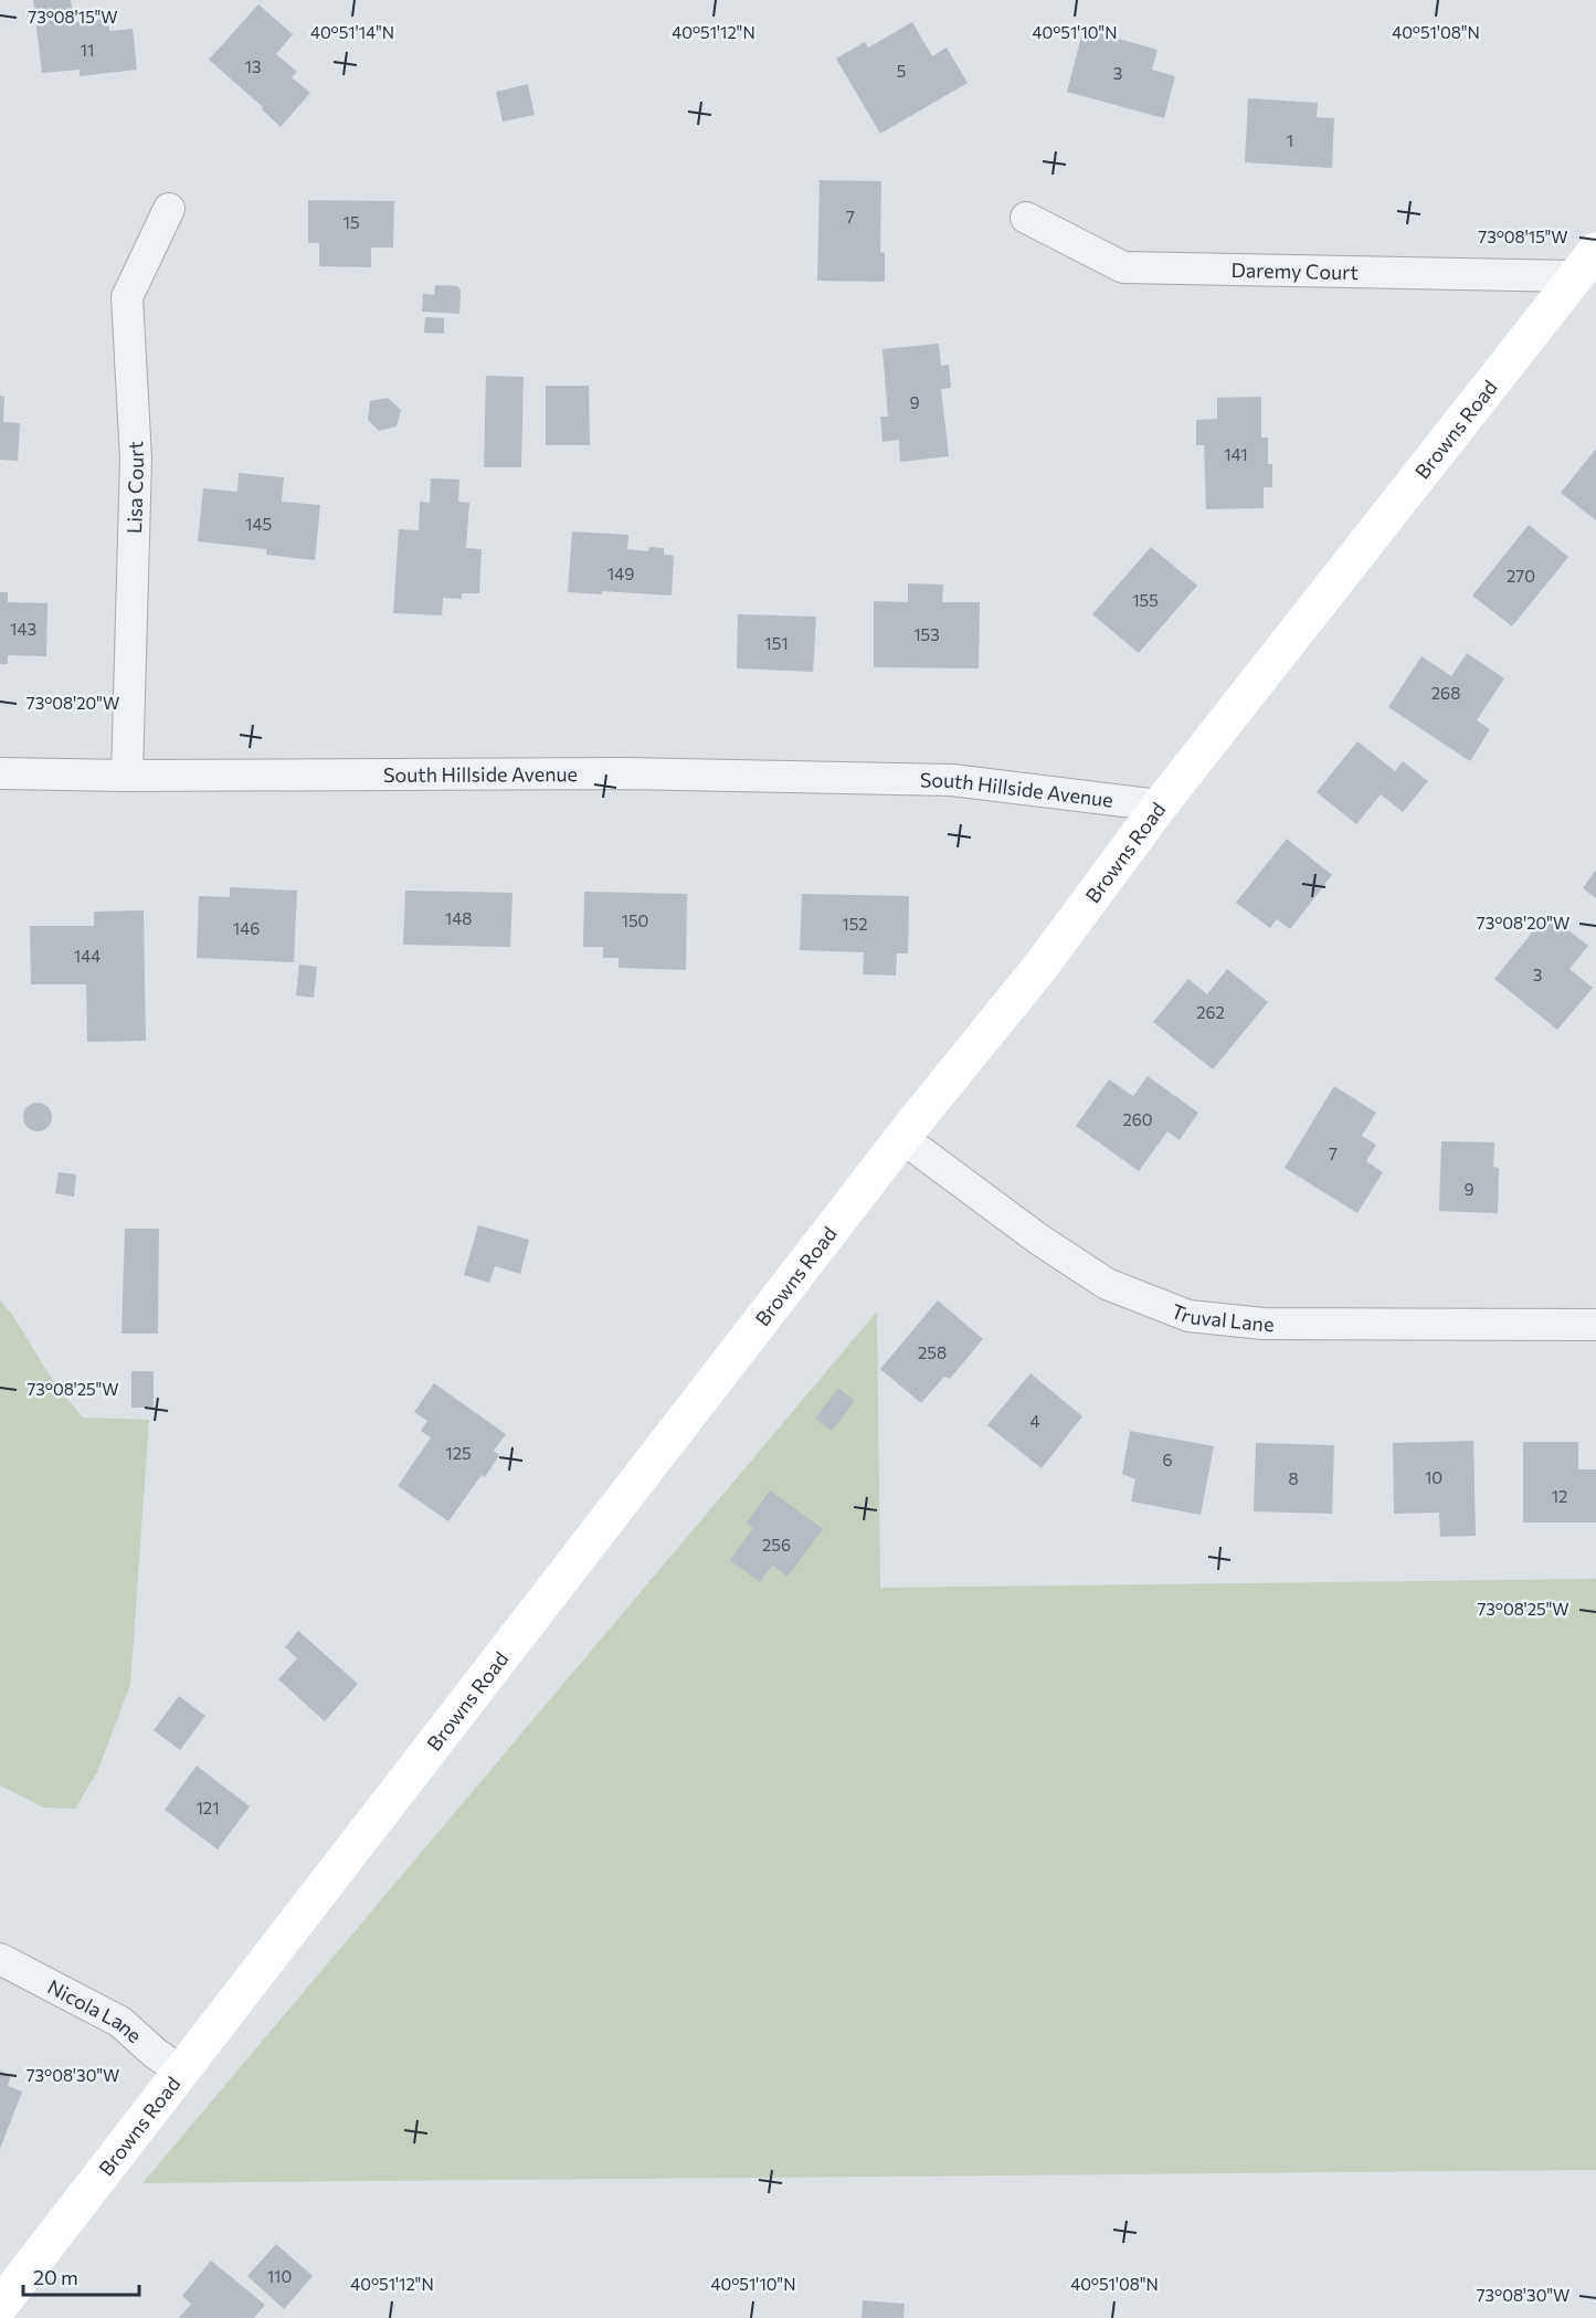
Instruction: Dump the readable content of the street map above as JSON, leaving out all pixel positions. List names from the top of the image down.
{
  "streets": {
    "street": [
      "Daremy Court",
      "Browns Road",
      "Lisa Court",
      "South Hillside Avenue",
      "Truval Lane",
      "Nicola Lane"
    ]
  },
  "crossings": [
    ["Daremy Court", "Browns Road"],
    ["Browns Road", "South Hillside Avenue"],
    ["Browns Road", "Truval Lane"],
    ["Browns Road", "Nicola Lane"],
    ["Lisa Court", "South Hillside Avenue"]
  ],
  "house_numbers": [
    "11",
    "13",
    "5",
    "3",
    "1",
    "7",
    "15",
    "9",
    "141",
    "145",
    "149",
    "270",
    "155",
    "143",
    "153",
    "151",
    "268",
    "148",
    "150",
    "152",
    "146",
    "144",
    "3",
    "262",
    "260",
    "7",
    "9",
    "258",
    "4",
    "125",
    "6",
    "10",
    "8",
    "12",
    "256",
    "121",
    "110"
  ],
  "scale_bar": "20 m",
  "coordinates": [
    "73°08'15\"W",
    "40°51'14\"N",
    "40°51'12\"N",
    "40°51'10\"N",
    "40°51'08\"N",
    "73°08'20\"W",
    "73°08'25\"W",
    "73°08'30\"W"
  ]
}
